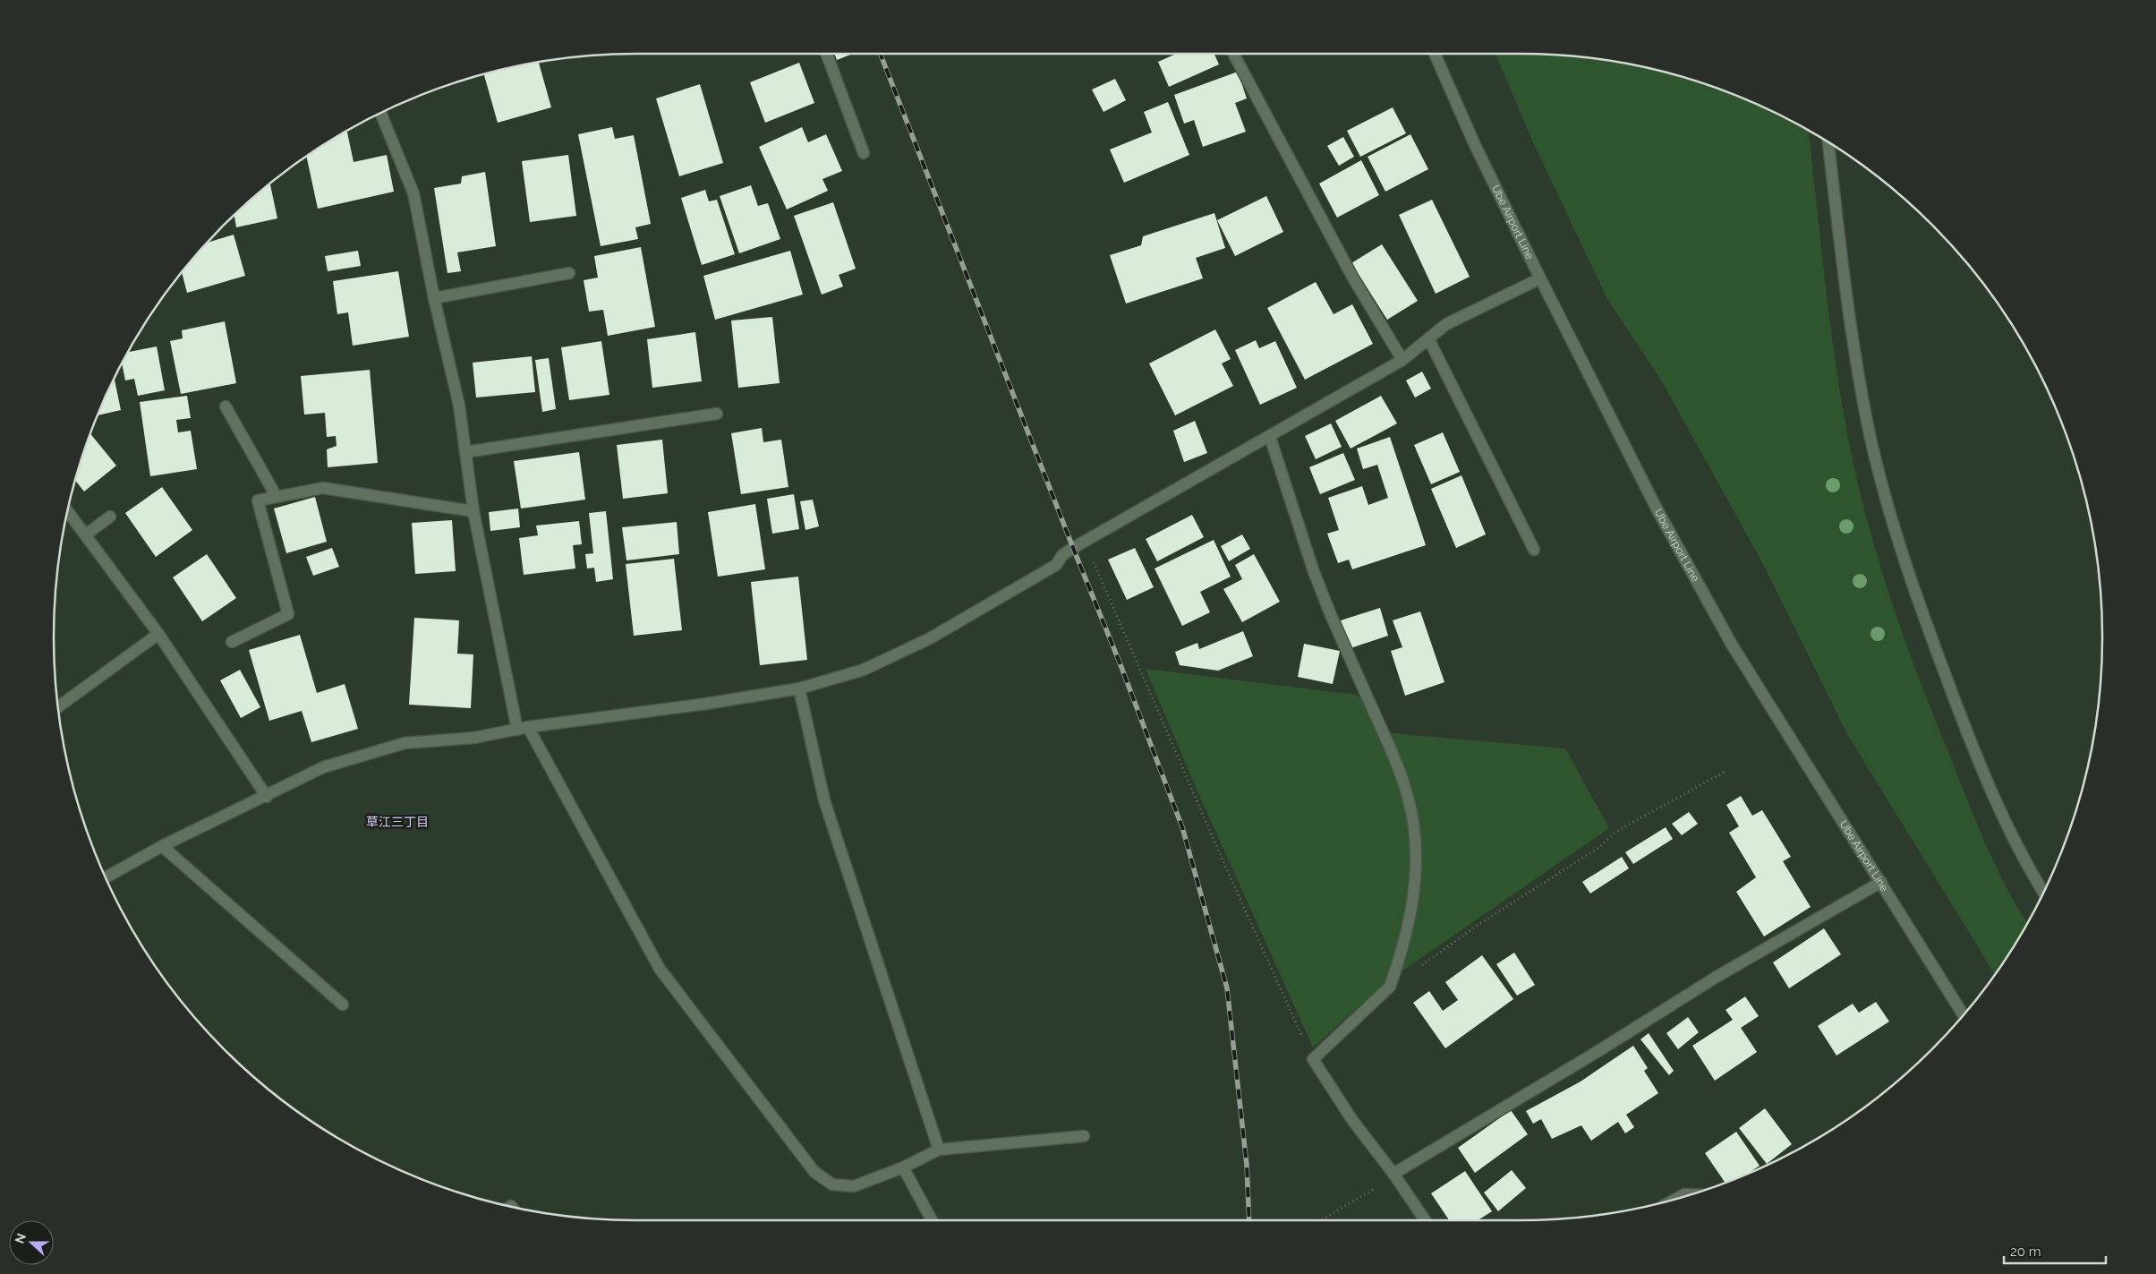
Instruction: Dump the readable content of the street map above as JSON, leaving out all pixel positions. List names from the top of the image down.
{
  "streets": {
    "street": ["Ube Airport Line"]
  },
  "districts": ["草江三丁目"],
  "scale_bar": "20 m",
  "north": "left"
}
